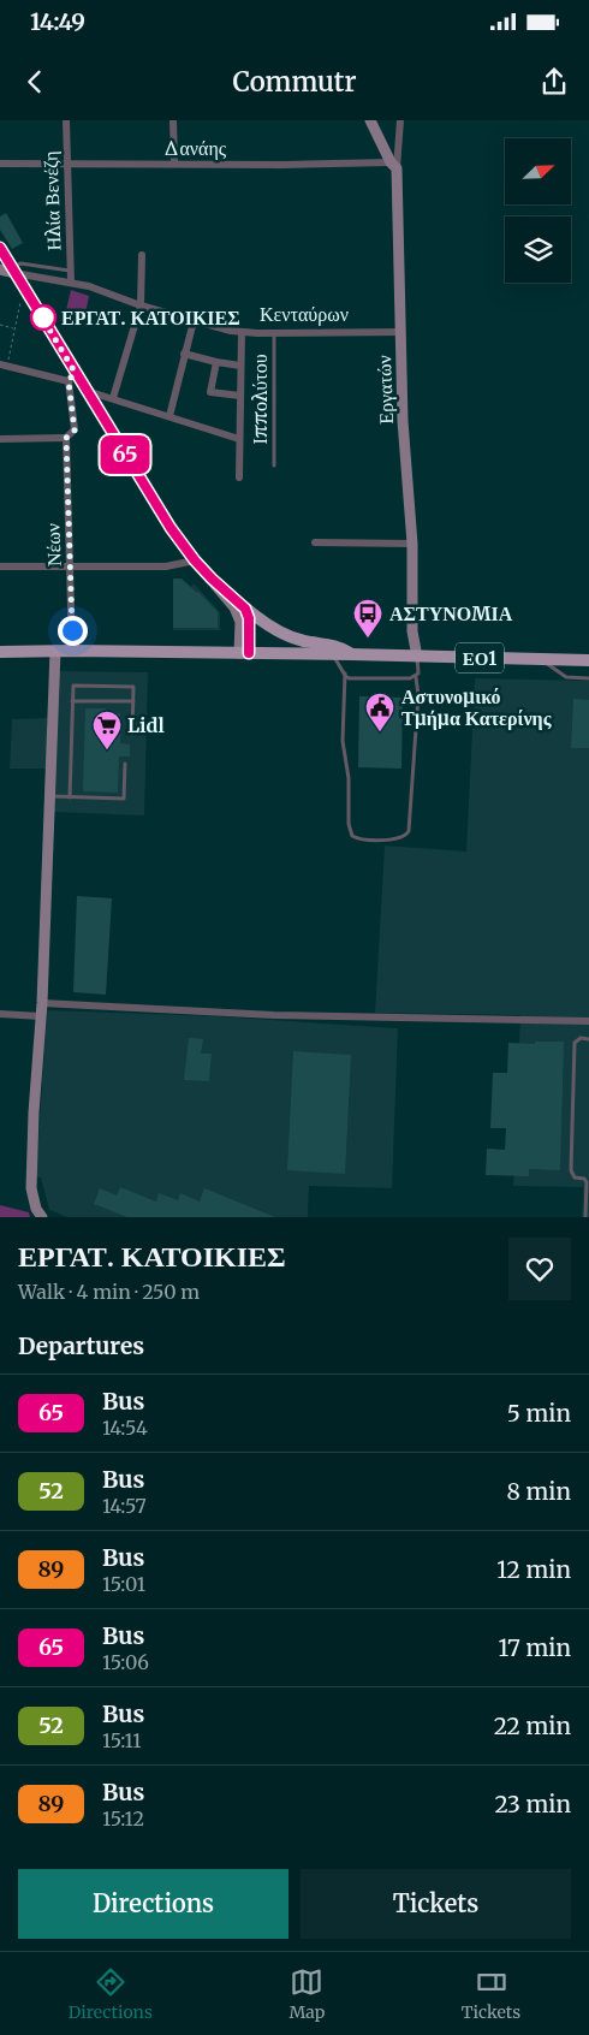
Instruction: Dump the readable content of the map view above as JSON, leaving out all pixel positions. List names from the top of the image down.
{
  "streets": {
    "main road": ["ΕΟ1"],
    "street": [
      "Δανάης",
      "Ηλία Βενέζη",
      "Κενταύρων",
      "Εργατών",
      "Νέων"
    ],
    "lane": ["Ιππολύτου"]
  },
  "crossings": [
    ["Δανάης", "Ηλία Βενέζη"],
    ["Δανάης", "Εργατών"],
    ["Ηλία Βενέζη", "Κενταύρων"],
    ["Κενταύρων", "Εργατών"],
    ["Κενταύρων", "Ιππολύτου"],
    ["Εργατών", "ΕΟ1"],
    ["Νέων", "ΕΟ1"]
  ],
  "places": {
    "other": ["ΕΡΓΑΤ. ΚΑΤΟΙΚΙΕΣ"],
    "bus stop": ["ΑΣΤΥΝΟΜΙΑ"],
    "public building": ["Αστυνομικό Τμήμα Κατερίνης"],
    "supermarket": ["Lidl"]
  },
  "lines": ["bus line 65"],
  "north": "top right",
  "page": {
    "status": "14:49",
    "header": "Commutr",
    "on_map": "65",
    "heading": [
      ["ΕΡΓΑΤ. ΚΑΤΟΙΚΙΕΣ", "Walk · 4 min · 250 m"],
      "Departures"
    ],
    "list": [
      {
        "mark": "65",
        "name": "Bus",
        "note": "14:54",
        "value": "5 min"
      },
      {
        "mark": "52",
        "name": "Bus",
        "note": "14:57",
        "value": "8 min"
      },
      {
        "mark": "89",
        "name": "Bus",
        "note": "15:01",
        "value": "12 min"
      },
      {
        "mark": "65",
        "name": "Bus",
        "note": "15:06",
        "value": "17 min"
      },
      {
        "mark": "52",
        "name": "Bus",
        "note": "15:11",
        "value": "22 min"
      },
      {
        "mark": "89",
        "name": "Bus",
        "note": "15:12",
        "value": "23 min"
      }
    ],
    "buttons": ["Directions", "Tickets"],
    "tabs": ["Directions", "Map", "Tickets"]
  }
}
